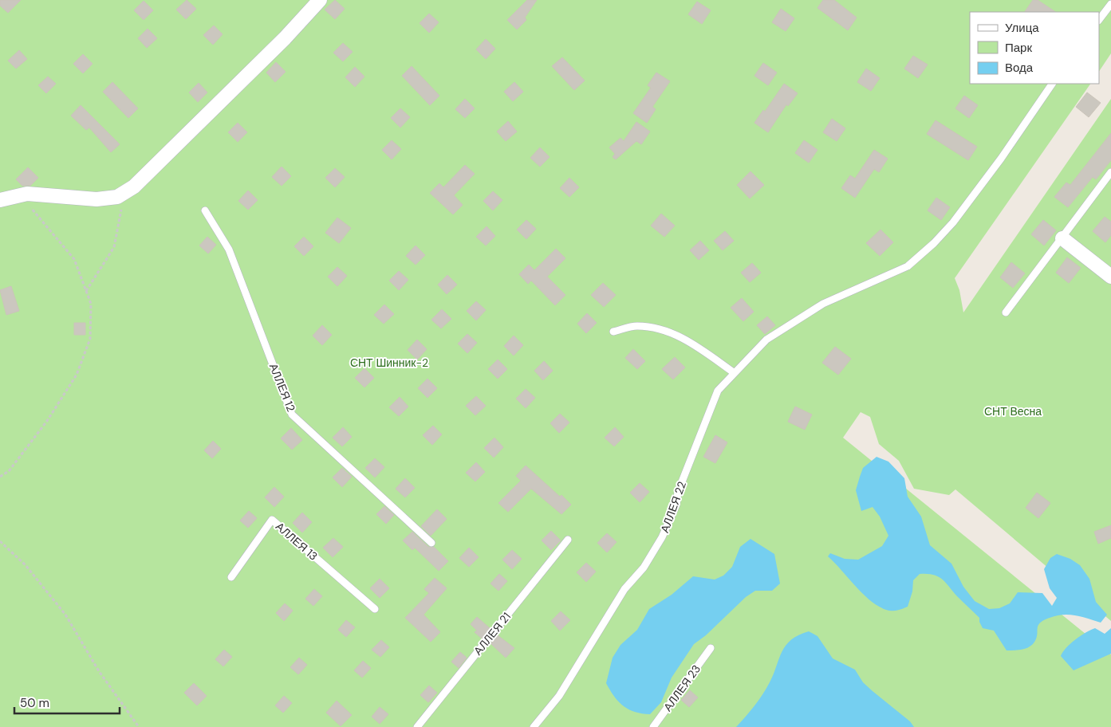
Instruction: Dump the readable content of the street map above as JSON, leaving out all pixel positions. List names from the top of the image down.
{
  "streets": {
    "lane": [
      "АЛЛЕЯ 12",
      "АЛЛЕЯ 22",
      "АЛЛЕЯ 13",
      "АЛЛЕЯ 21",
      "АЛЛЕЯ 23"
    ]
  },
  "parks": ["СНТ Шинник-2", "СНТ Весна"],
  "legend": ["Улица", "Парк", "Вода"],
  "scale_bar": "50 m"
}
